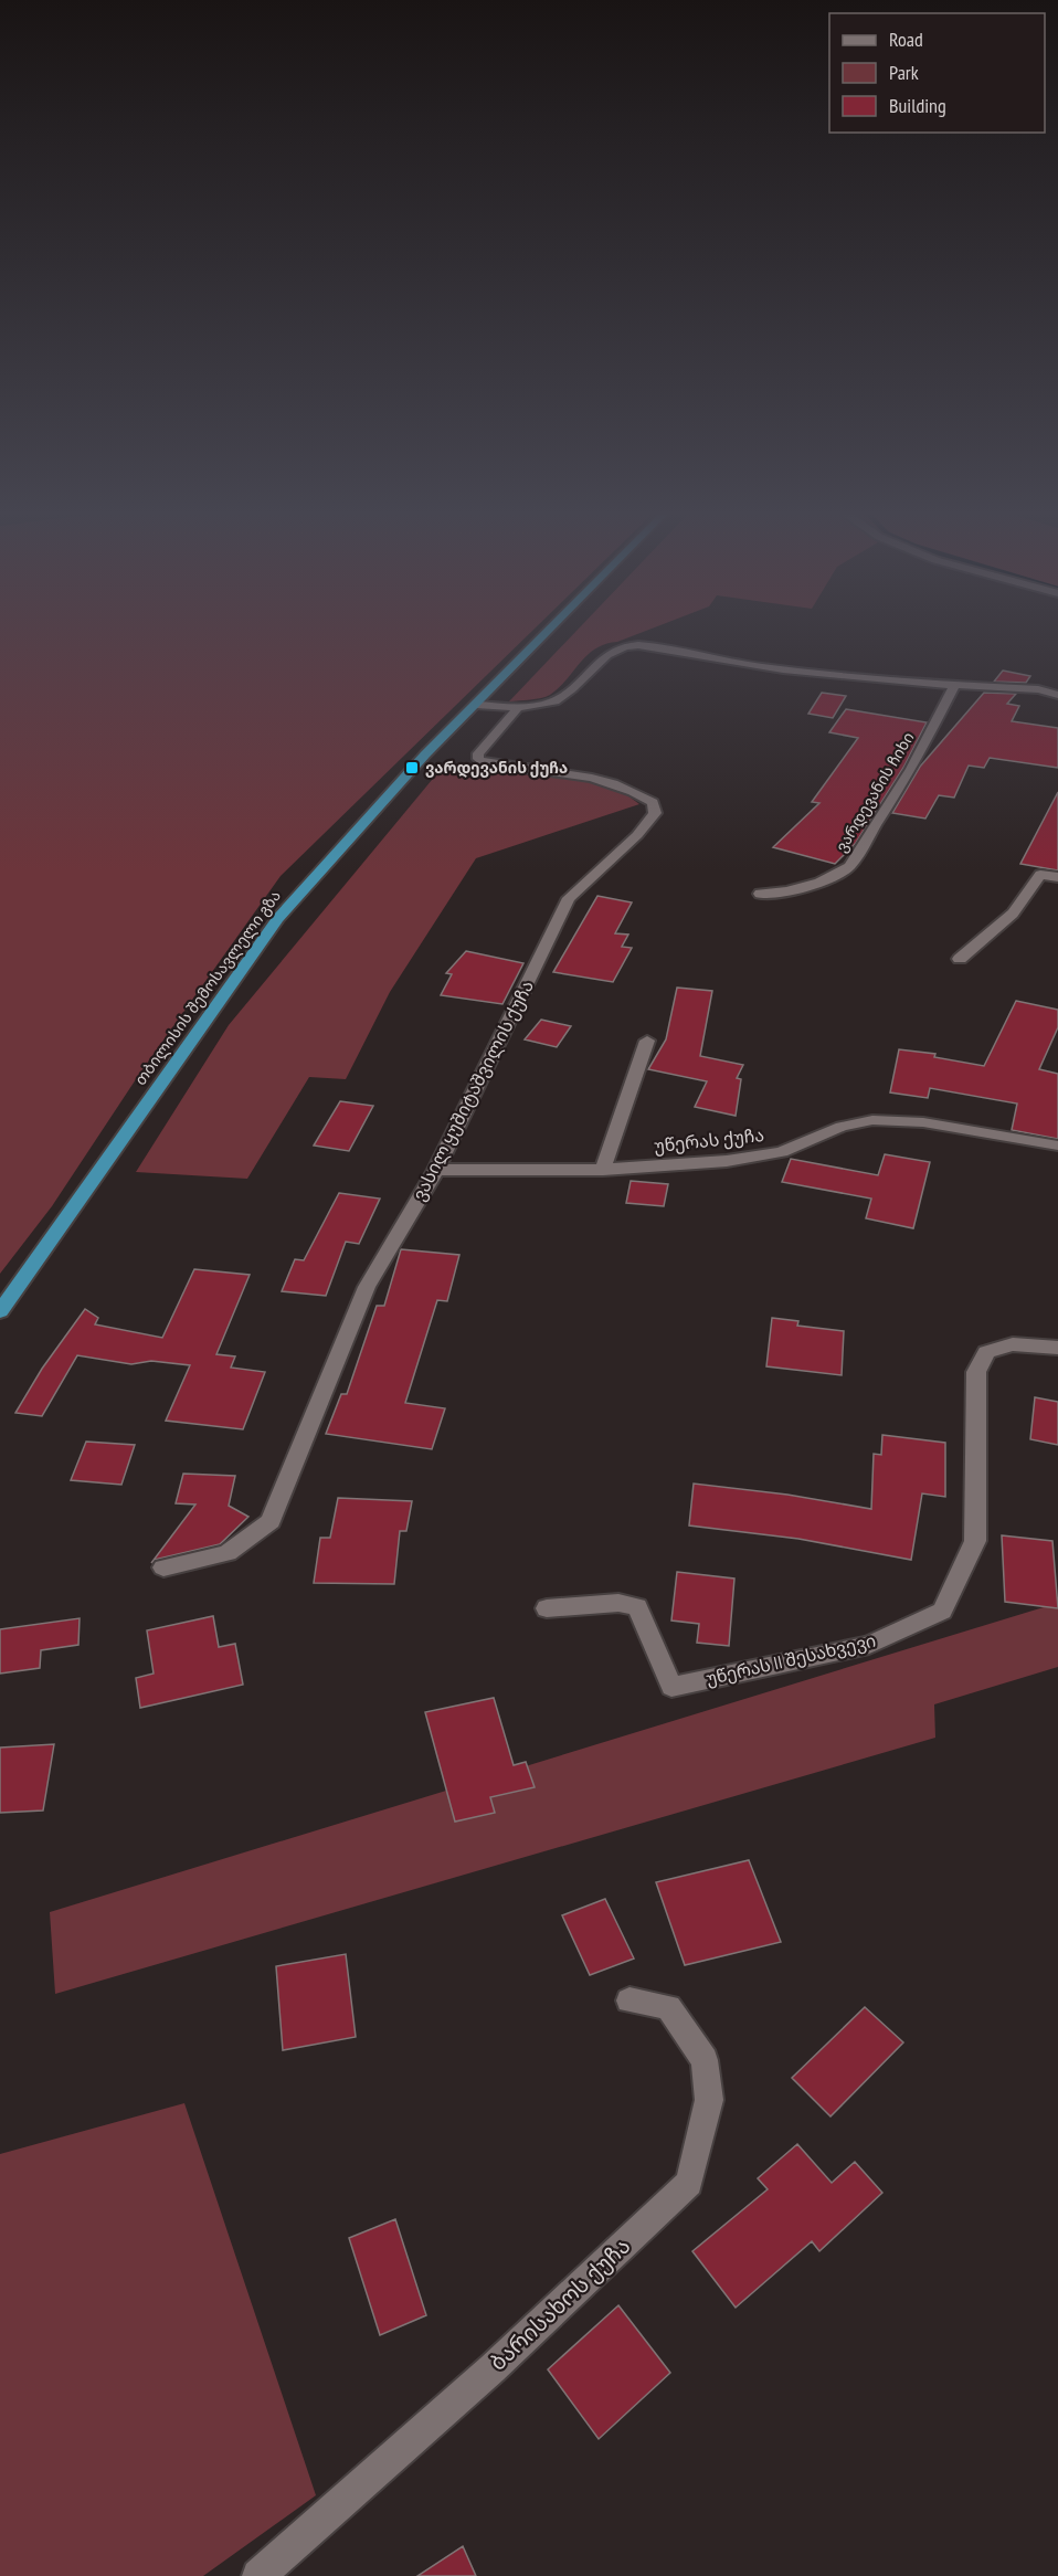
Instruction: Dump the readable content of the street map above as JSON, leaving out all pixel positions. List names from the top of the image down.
{
  "streets": {
    "highway": ["თბილისის შემოსავლელი გზა"],
    "street": [
      "ვარდევანის ჩიხი",
      "ვასილ ყუშიტაშვილის ქუჩა",
      "უწერას ქუჩა",
      "უწერას II შესახვევი",
      "ბარისახოს ქუჩა"
    ]
  },
  "crossings": [
    ["ვასილ ყუშიტაშვილის ქუჩა", "უწერას ქუჩა"]
  ],
  "places": {
    "transit": ["ვარდევანის ქუჩა"]
  },
  "legend": ["Road", "Park", "Building"]
}
